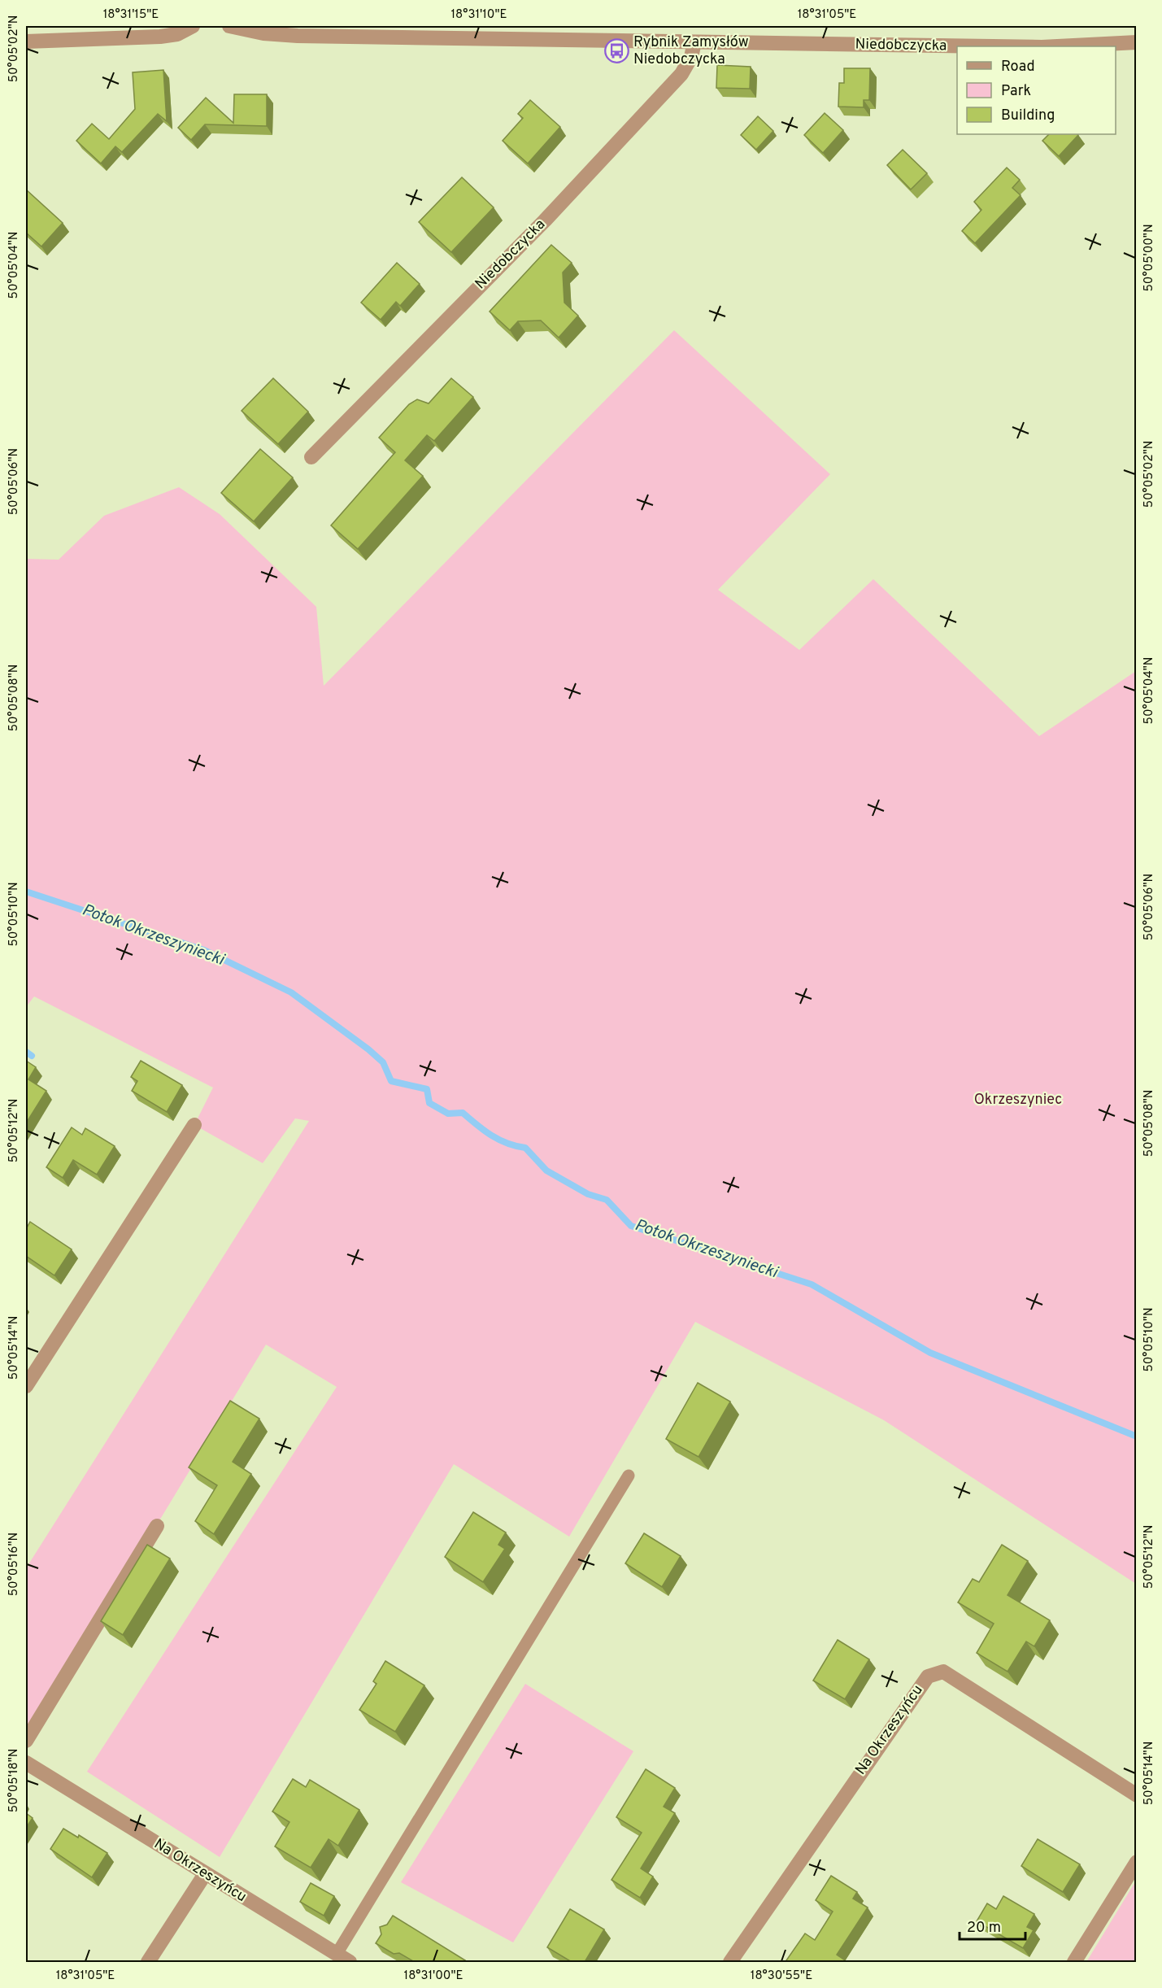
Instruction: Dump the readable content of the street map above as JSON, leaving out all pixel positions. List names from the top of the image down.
{
  "streets": {
    "street": ["Niedobczycka", "Na Okrzeszyńcu"]
  },
  "water": ["Potok Okrzeszyniecki"],
  "parks": ["Okrzeszyniec"],
  "places": {
    "bus stop": ["Rybnik Zamysłów Niedobczycka"]
  },
  "legend": ["Road", "Park", "Building"],
  "scale_bar": "20 m",
  "coordinates": [
    "18°31'15\"E",
    "18°31'10\"E",
    "18°31'05\"E",
    "50°05'02\"N",
    "50°05'00\"N",
    "50°05'04\"N",
    "50°05'06\"N",
    "50°05'08\"N",
    "50°05'10\"N",
    "50°05'12\"N",
    "50°05'14\"N",
    "50°05'16\"N",
    "50°05'18\"N",
    "18°31'00\"E",
    "18°30'55\"E"
  ]
}
